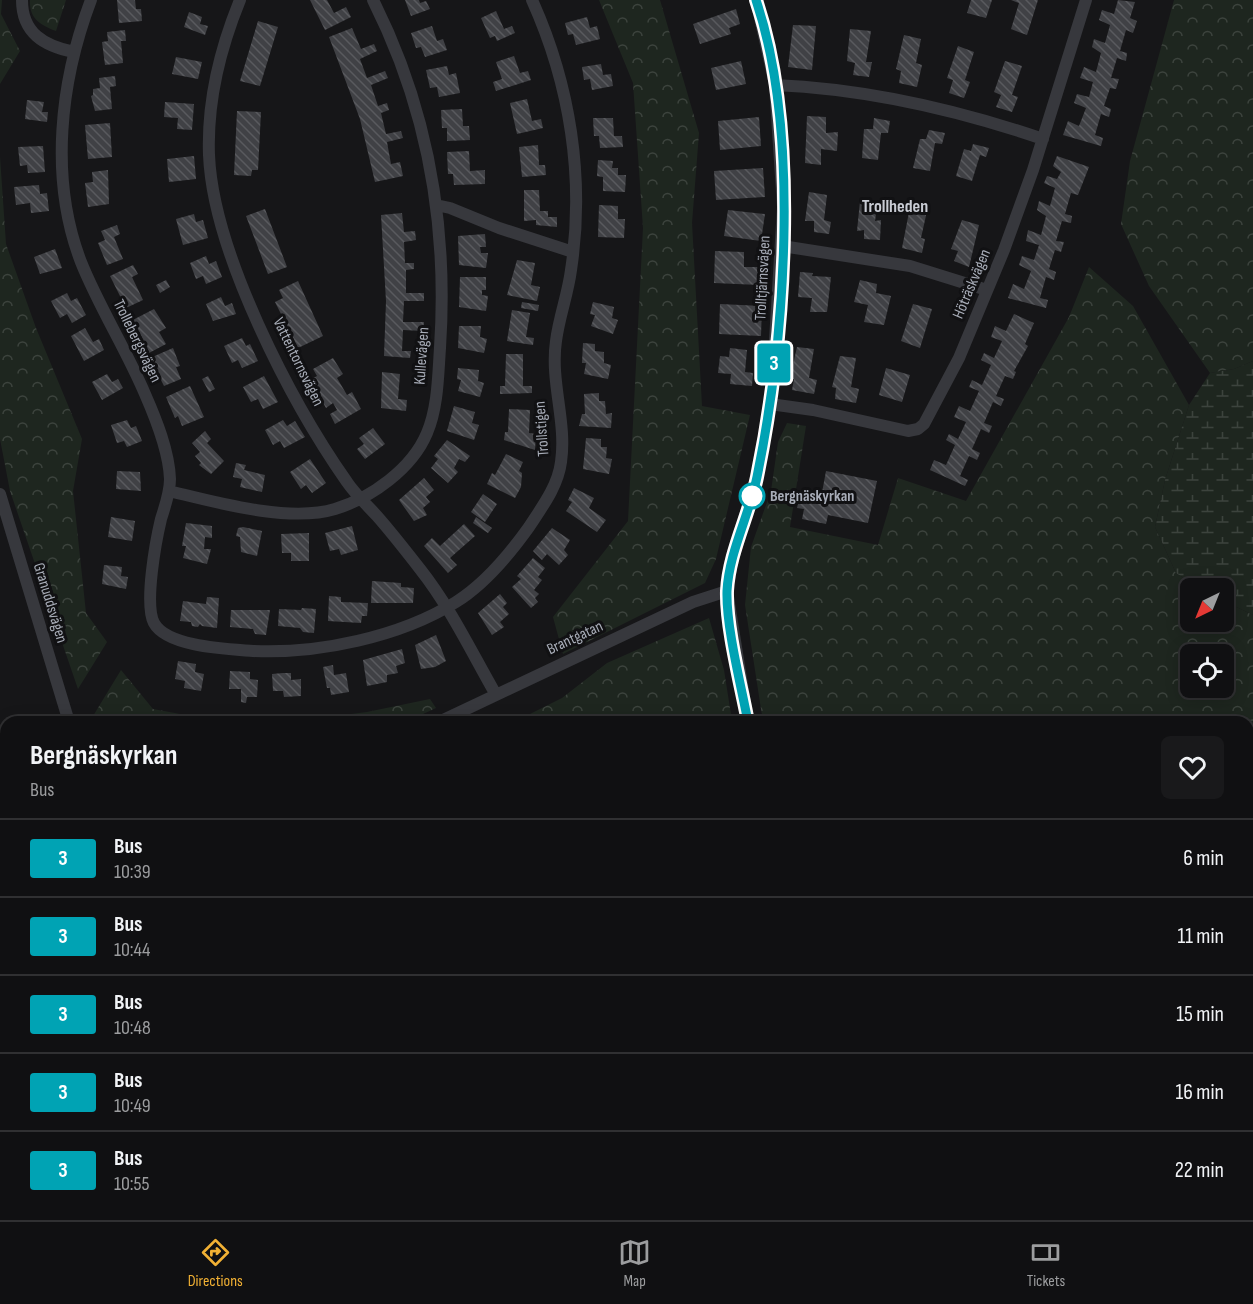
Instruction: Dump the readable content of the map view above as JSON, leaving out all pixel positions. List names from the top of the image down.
{
  "streets": {
    "street": [
      "Trolltjärnsvägen",
      "Höträskvägen",
      "Trollebergsvägen",
      "Kullevägen",
      "Vattentornsvägen",
      "Trollstigen",
      "Granuddsvägen",
      "Brantgatan"
    ]
  },
  "crossings": [
    ["Trolltjärnsvägen", "Höträskvägen"],
    ["Trolltjärnsvägen", "Brantgatan"],
    ["Trollebergsvägen", "Kullevägen"],
    ["Trollebergsvägen", "Trollstigen"],
    ["Kullevägen", "Vattentornsvägen"],
    ["Vattentornsvägen", "Trollstigen"],
    ["Vattentornsvägen", "Brantgatan"]
  ],
  "districts": ["Trollheden"],
  "places": ["Bergnäskyrkan"],
  "lines": ["bus line 3"],
  "north": "bottom left",
  "page": {
    "on_map": "3",
    "heading": ["Bergnäskyrkan", "Bus"],
    "list": [
      {
        "mark": "3",
        "name": "Bus",
        "note": "10:39",
        "value": "6 min"
      },
      {
        "mark": "3",
        "name": "Bus",
        "note": "10:44",
        "value": "11 min"
      },
      {
        "mark": "3",
        "name": "Bus",
        "note": "10:48",
        "value": "15 min"
      },
      {
        "mark": "3",
        "name": "Bus",
        "note": "10:49",
        "value": "16 min"
      },
      {
        "mark": "3",
        "name": "Bus",
        "note": "10:55",
        "value": "22 min"
      }
    ],
    "tabs": ["Directions", "Map", "Tickets"]
  }
}
